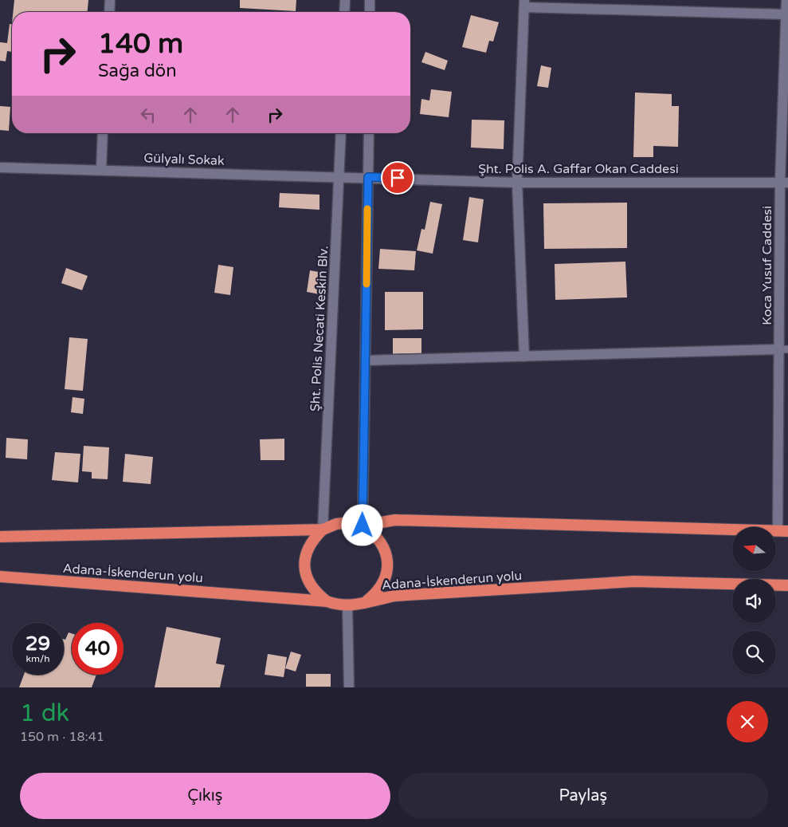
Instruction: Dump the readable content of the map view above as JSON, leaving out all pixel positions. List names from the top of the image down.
{
  "streets": {
    "highway": ["Adana-İskenderun yolu"],
    "street": [
      "Gülyalı Sokak",
      "Şht. Polis A. Gaffar Okan Caddesi",
      "Koca Yusuf Caddesi",
      "Şht. Polis Necati Keskin Blv."
    ]
  },
  "crossings": [
    ["Gülyalı Sokak", "Şht. Polis A. Gaffar Okan Caddesi"],
    ["Gülyalı Sokak", "Şht. Polis Necati Keskin Blv."],
    ["Şht. Polis A. Gaffar Okan Caddesi", "Koca Yusuf Caddesi"],
    ["Şht. Polis Necati Keskin Blv.", "Adana-İskenderun yolu"]
  ],
  "north": "left",
  "page": {
    "turn": ["140 m", "Sağa dön"],
    "speed": "29 km/h",
    "limit": "40",
    "heading": ["1 dk", "150 m · 18:41"],
    "buttons": ["Çıkış", "Paylaş"]
  }
}
